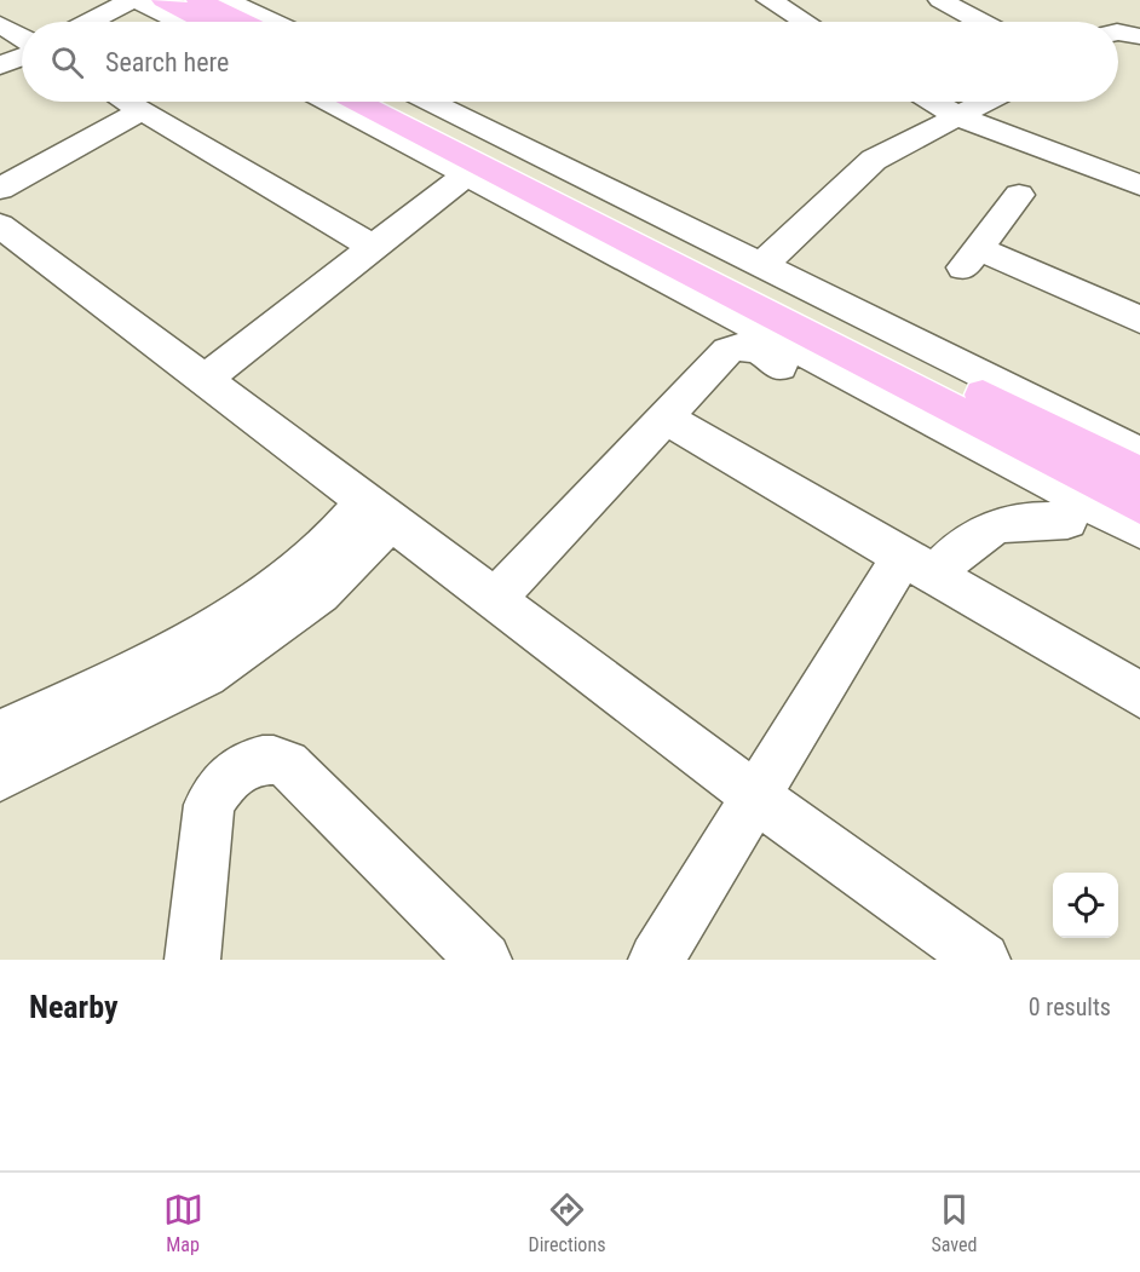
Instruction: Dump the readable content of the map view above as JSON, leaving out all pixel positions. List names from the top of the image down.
{
  "page": {
    "search": "Search here",
    "heading": ["Nearby", "0 results"],
    "nav": ["Map", "Directions", "Saved"]
  }
}
